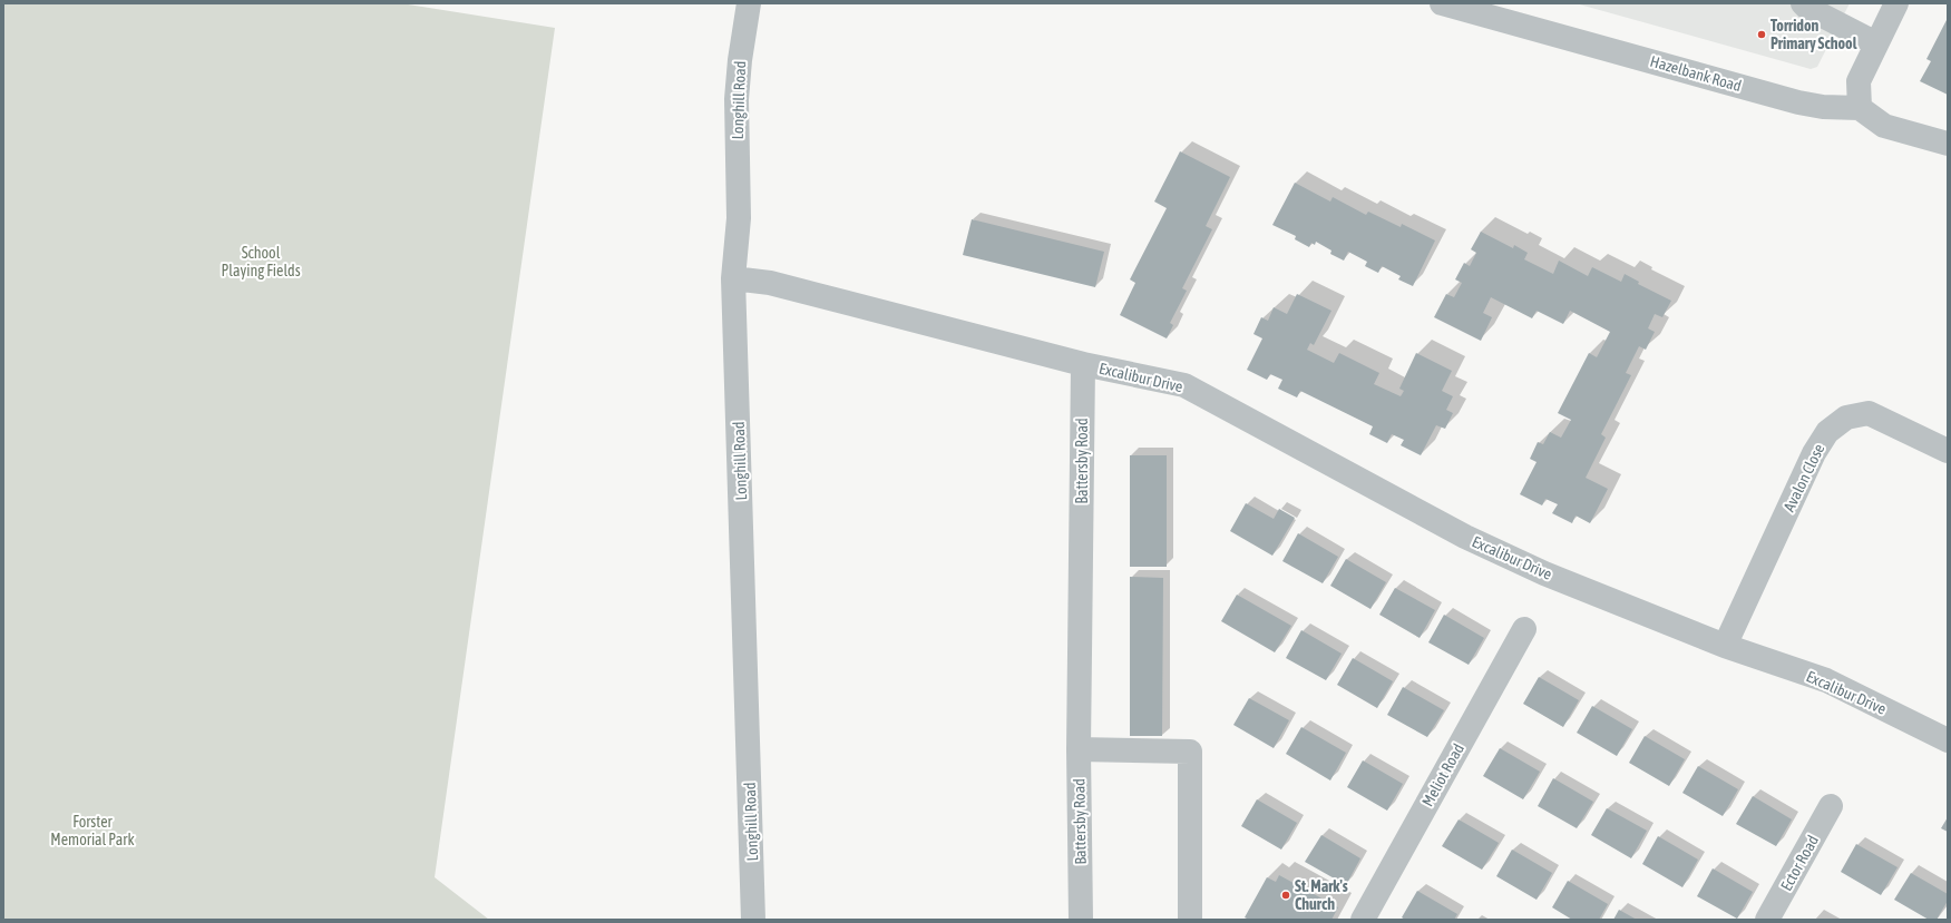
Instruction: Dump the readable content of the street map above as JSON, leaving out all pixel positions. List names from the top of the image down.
{
  "streets": {
    "street": [
      "Hazelbank Road",
      "Longhill Road",
      "Excalibur Drive",
      "Battersby Road",
      "Avalon Close",
      "Meliot Road",
      "Ector Road"
    ]
  },
  "crossings": [
    ["Excalibur Drive", "Battersby Road"],
    ["Excalibur Drive", "Avalon Close"]
  ],
  "parks": ["School Playing Fields", "Forster Memorial Park"],
  "places": ["Torridon Primary School", "St. Mark's Church"]
}
